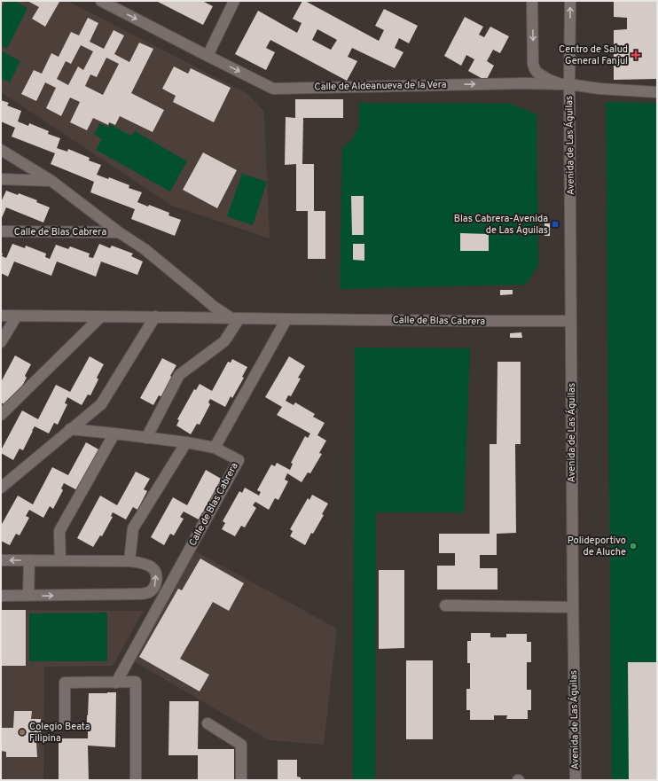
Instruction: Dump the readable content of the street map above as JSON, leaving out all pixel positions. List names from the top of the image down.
{
  "streets": {
    "street": ["Calle de Aldeanueva de la Vera", "Avenida de Las Águilas", "Calle de Blas Cabrera"]
  },
  "crossings": [
    ["Calle de Aldeanueva de la Vera", "Avenida de Las Águilas"],
    ["Avenida de Las Águilas", "Calle de Blas Cabrera"]
  ],
  "one_way": ["Calle de Aldeanueva de la Vera"],
  "places": {
    "health": ["Centro de Salud General Fanjul"],
    "transit": ["Blas Cabrera-Avenida de Las Águilas"],
    "other": ["Polideportivo de Aluche", "Colegio Beata Filipina"]
  }
}
